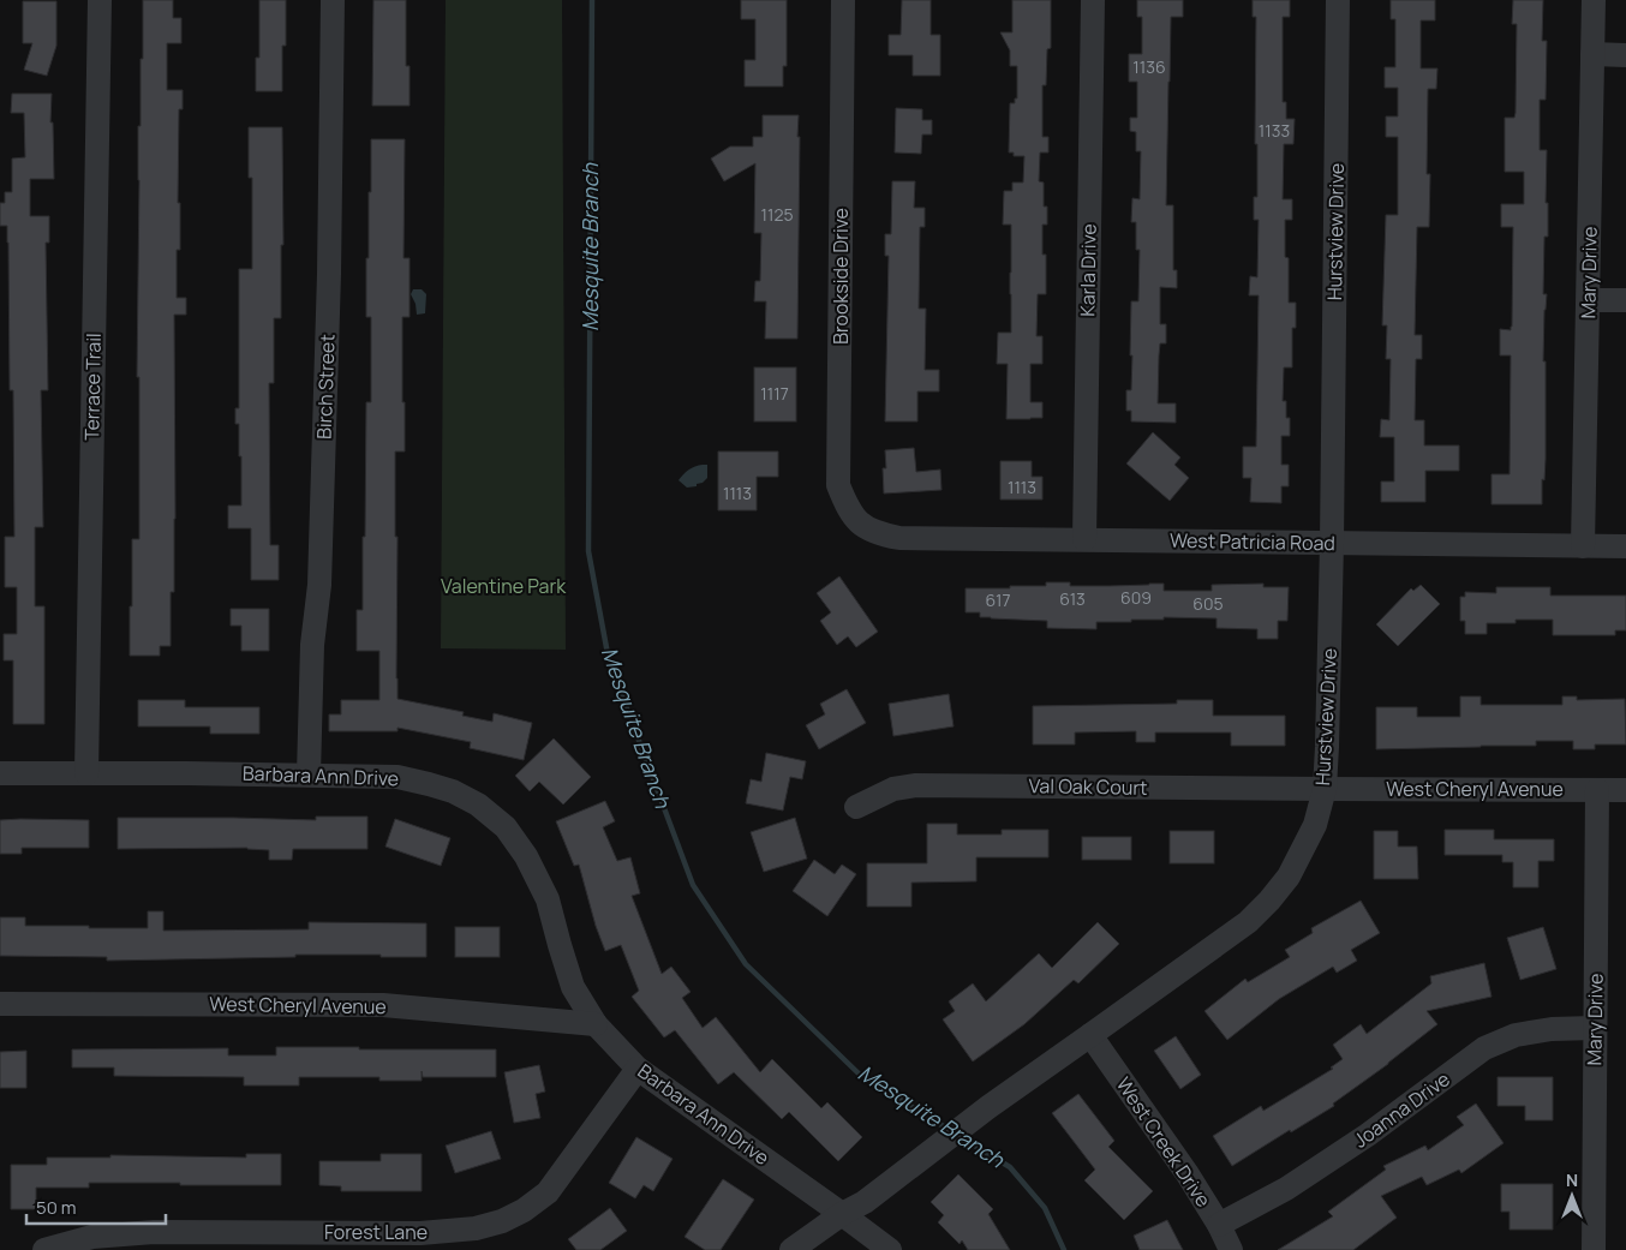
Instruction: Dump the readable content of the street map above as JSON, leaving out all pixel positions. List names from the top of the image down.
{
  "streets": {
    "street": [
      "Hurstview Drive",
      "Karla Drive",
      "Mary Drive",
      "Brookside Drive",
      "Terrace Trail",
      "Birch Street",
      "West Patricia Road",
      "Barbara Ann Drive",
      "Val Oak Court",
      "West Cheryl Avenue",
      "Joanna Drive",
      "West Creek Drive",
      "Forest Lane"
    ]
  },
  "crossings": [
    ["Hurstview Drive", "West Patricia Road"],
    ["Hurstview Drive", "Barbara Ann Drive"],
    ["Hurstview Drive", "Val Oak Court"],
    ["Hurstview Drive", "West Cheryl Avenue"],
    ["Hurstview Drive", "West Creek Drive"],
    ["Karla Drive", "West Patricia Road"],
    ["Mary Drive", "West Patricia Road"],
    ["Mary Drive", "West Cheryl Avenue"],
    ["Mary Drive", "Joanna Drive"],
    ["Brookside Drive", "West Patricia Road"],
    ["Terrace Trail", "Barbara Ann Drive"],
    ["Birch Street", "Barbara Ann Drive"],
    ["Barbara Ann Drive", "West Cheryl Avenue"],
    ["Barbara Ann Drive", "Forest Lane"],
    ["Val Oak Court", "West Cheryl Avenue"],
    ["Joanna Drive", "West Creek Drive"]
  ],
  "water": ["Mesquite Branch"],
  "parks": ["Valentine Park"],
  "house_numbers": [
    "1136",
    "1133",
    "1125",
    "1117",
    "1113",
    "1113",
    "609",
    "613",
    "617",
    "605"
  ],
  "scale_bar": "50 m",
  "north": "top"
}
